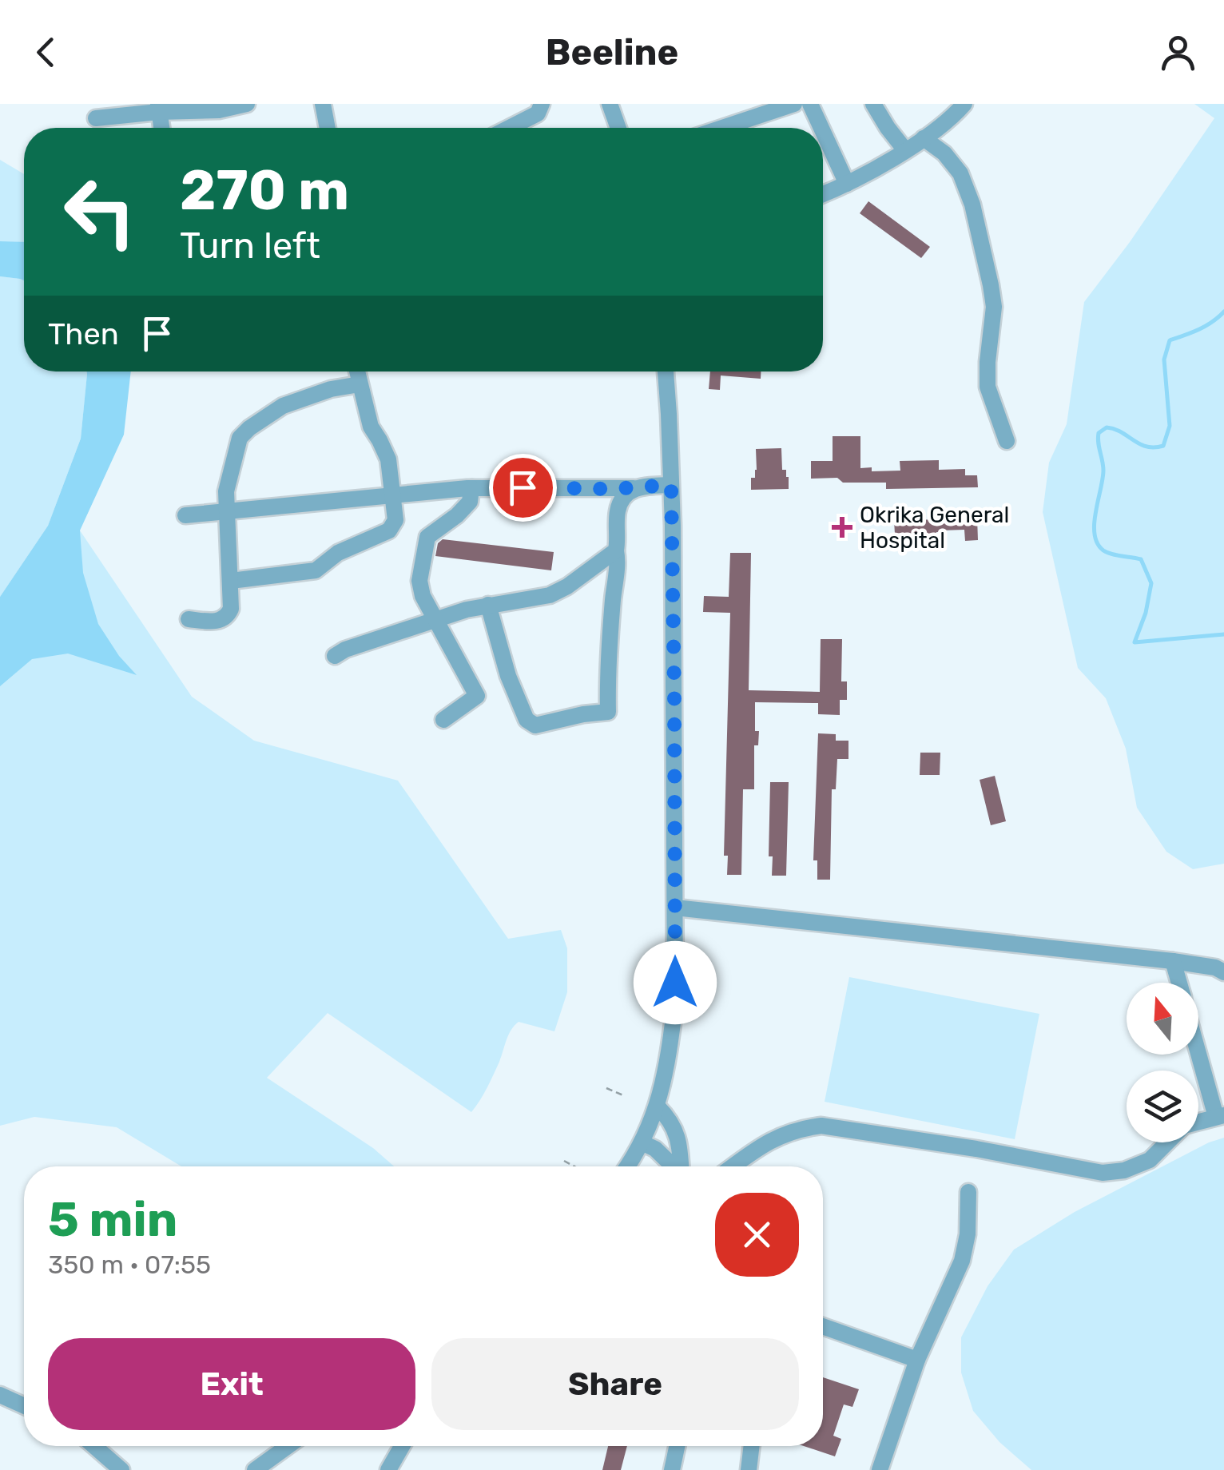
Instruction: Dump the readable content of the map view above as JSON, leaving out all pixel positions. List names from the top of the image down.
{
  "places": {
    "health": ["Okrika General Hospital"]
  },
  "north": "top",
  "page": {
    "header": "Beeline",
    "turn": ["270 m", "Turn left"],
    "then": "Then",
    "heading": ["5 min", "350 m · 07:55"],
    "buttons": ["Exit", "Share"]
  }
}
